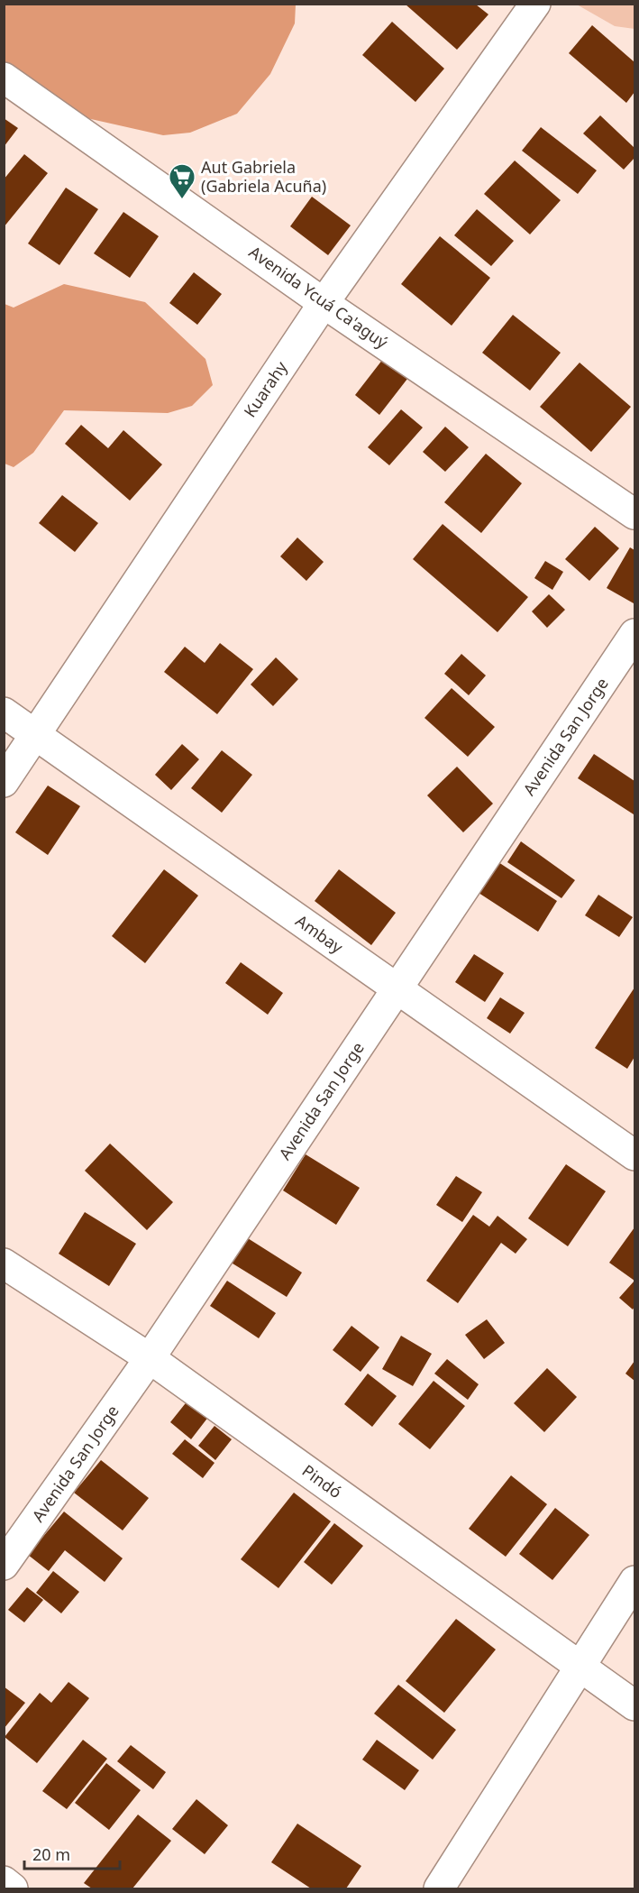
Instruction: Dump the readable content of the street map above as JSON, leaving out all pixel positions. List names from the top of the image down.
{
  "streets": {
    "street": [
      "Avenida Ycuá Ca'aguý",
      "Kuarahy",
      "Avenida San Jorge",
      "Ambay",
      "Pindó"
    ]
  },
  "crossings": [
    ["Avenida Ycuá Ca'aguý", "Kuarahy"],
    ["Kuarahy", "Ambay"],
    ["Avenida San Jorge", "Ambay"],
    ["Avenida San Jorge", "Pindó"]
  ],
  "places": {
    "supermarket": ["Aut Gabriela (Gabriela Acuña)"]
  },
  "scale_bar": "20 m"
}
